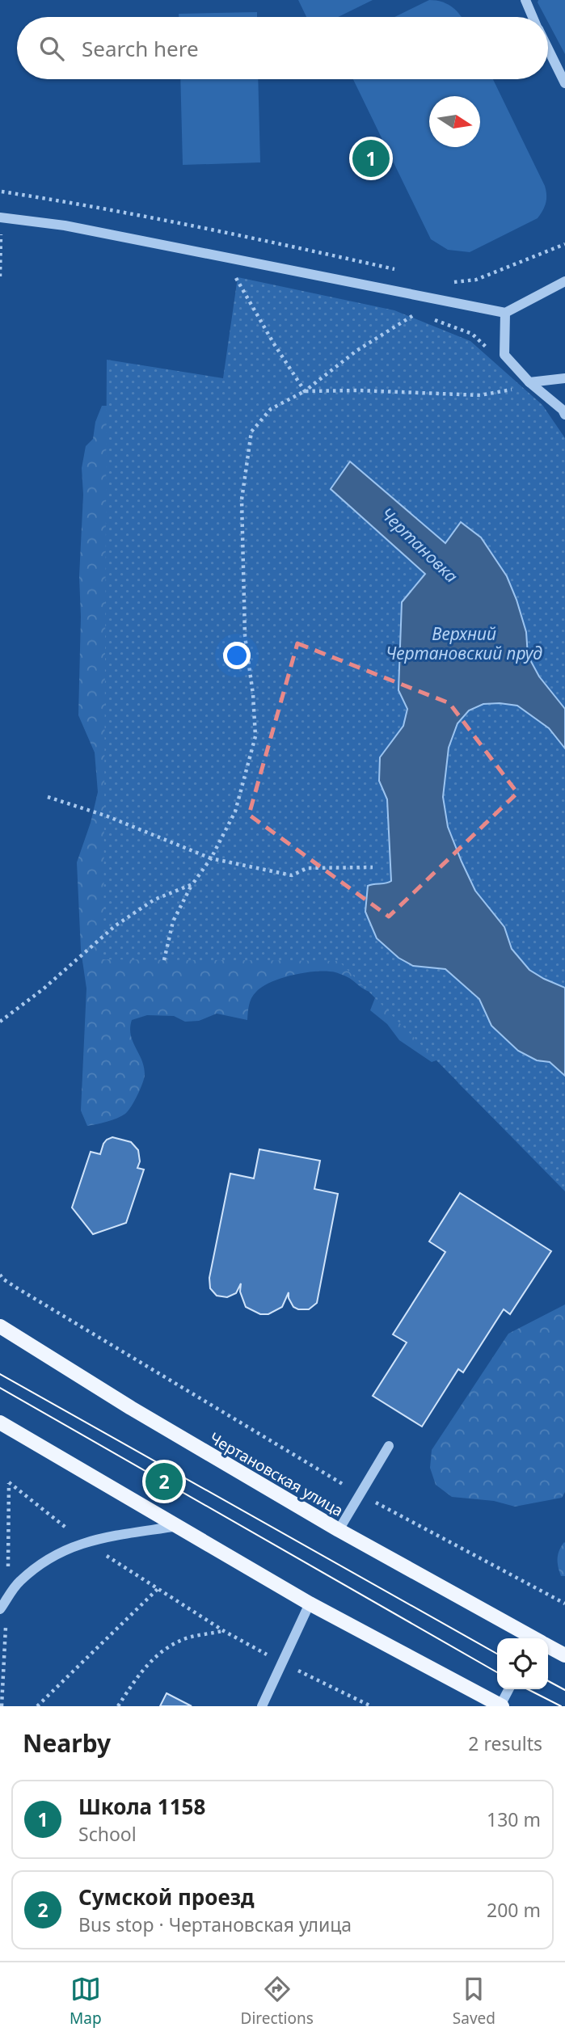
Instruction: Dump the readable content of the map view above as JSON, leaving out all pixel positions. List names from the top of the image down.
{
  "streets": {
    "main road": ["Чертановская улица"]
  },
  "water": ["Чертановка", "Верхний Чертановский пруд"],
  "north": "right",
  "page": {
    "search": "Search here",
    "pins": ["1", "2"],
    "heading": ["Nearby", "2 results"],
    "list": [
      {
        "mark": "1",
        "name": "Школа 1158",
        "note": "School",
        "value": "130 m"
      },
      {
        "mark": "2",
        "name": "Сумской проезд",
        "note": "Bus stop · Чертановская улица",
        "value": "200 m"
      }
    ],
    "nav": ["Map", "Directions", "Saved"]
  }
}
